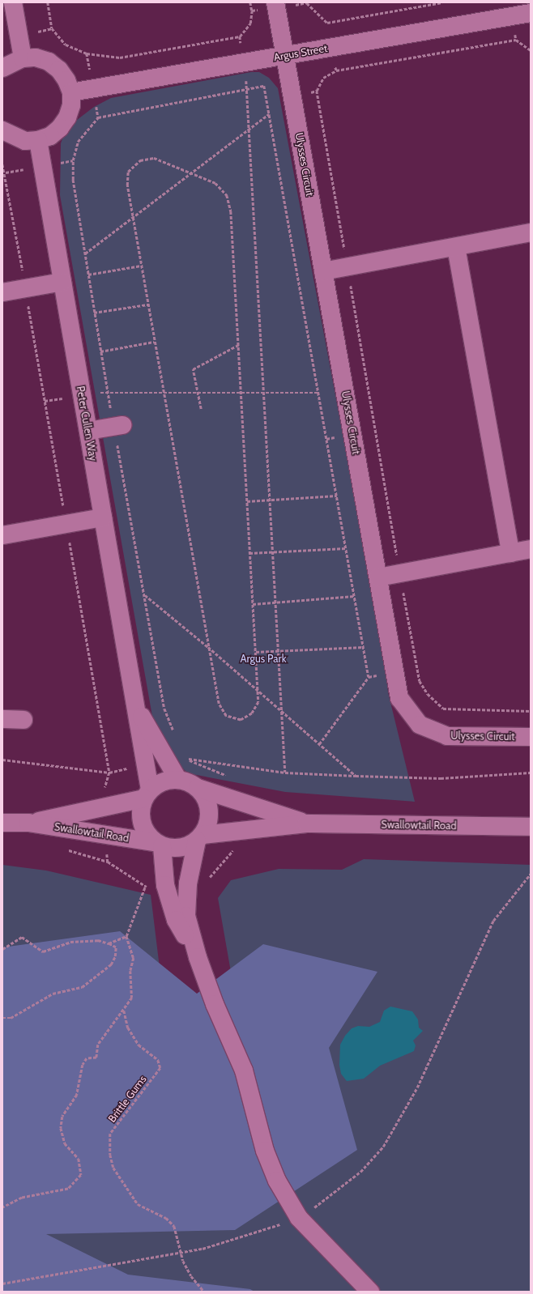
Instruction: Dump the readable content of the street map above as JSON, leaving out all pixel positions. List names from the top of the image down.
{
  "streets": {
    "street": [
      "Argus Street",
      "Ulysses Circuit",
      "Peter Cullen Way",
      "Swallowtail Road"
    ],
    "path": ["Brittle Gums"]
  },
  "crossings": [
    ["Argus Street", "Ulysses Circuit"],
    ["Peter Cullen Way", "Swallowtail Road"]
  ],
  "parks": ["Argus Park"]
}
